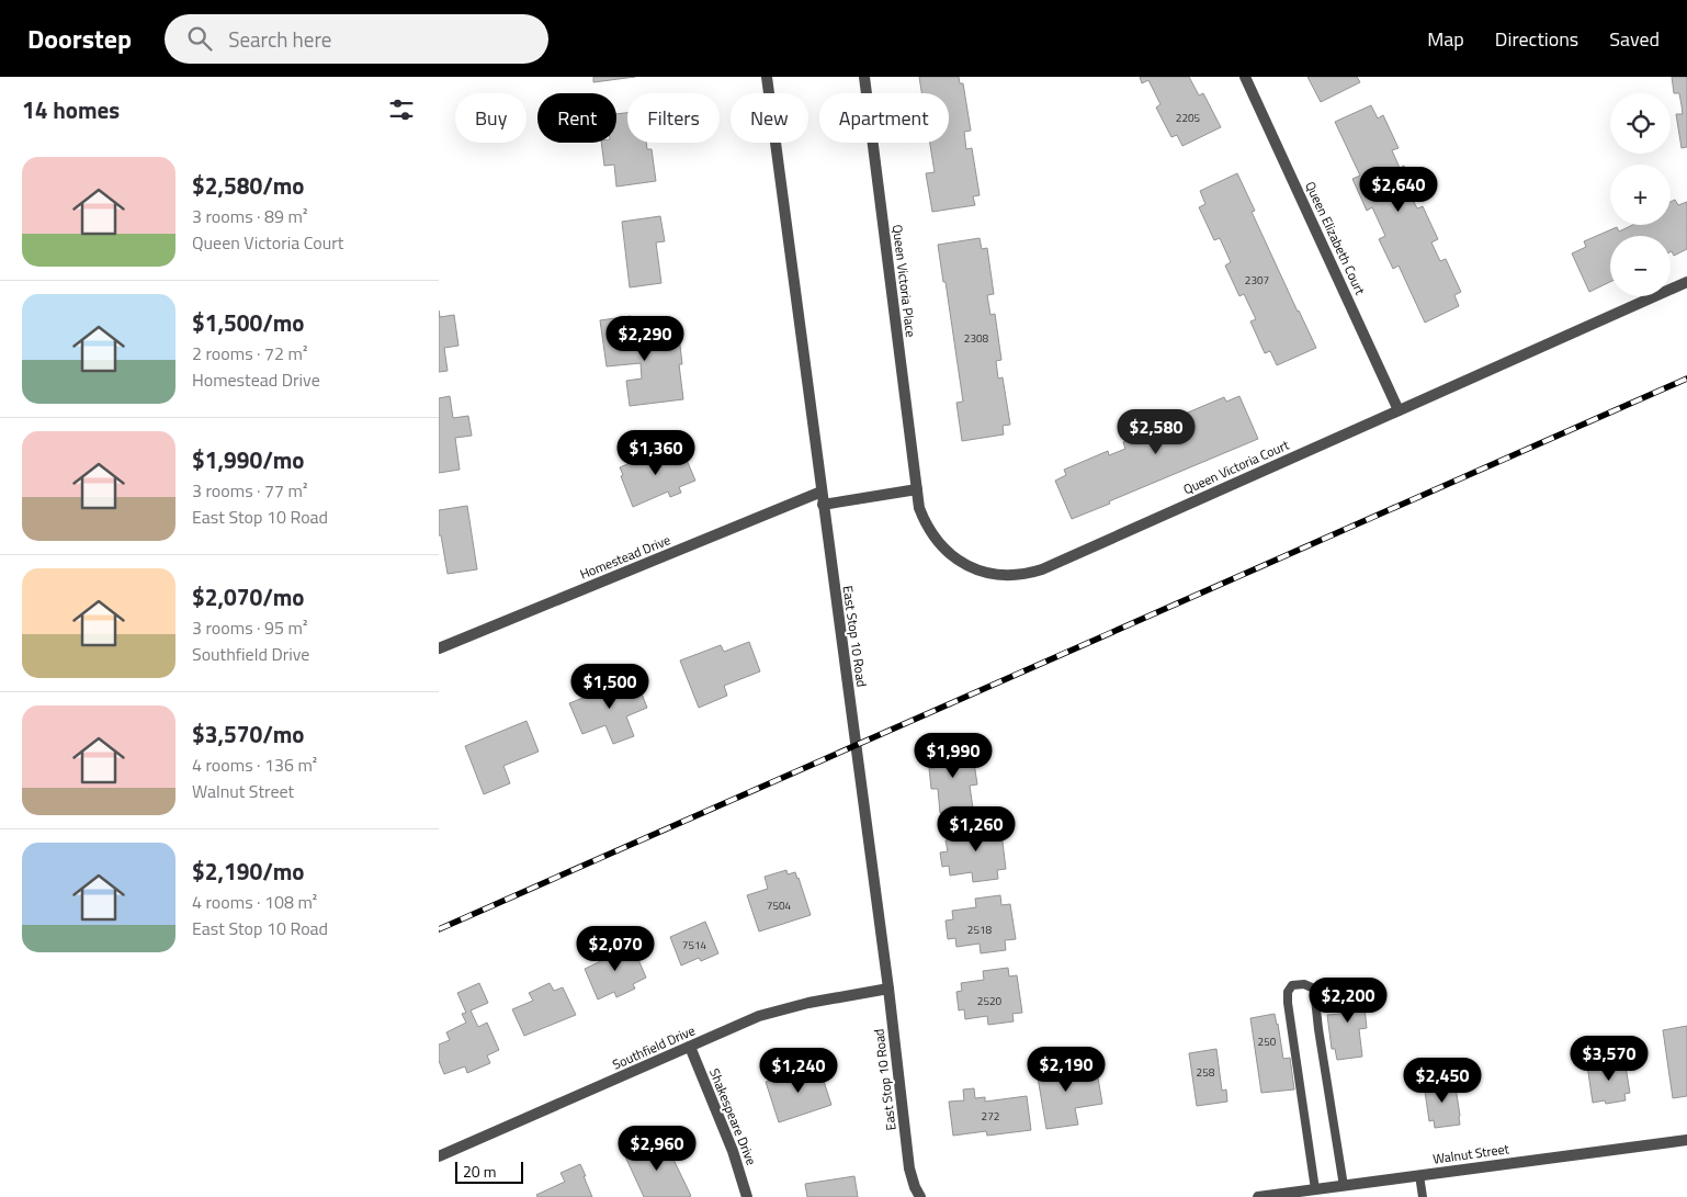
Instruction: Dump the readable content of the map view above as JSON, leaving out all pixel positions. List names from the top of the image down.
{
  "streets": {
    "street": [
      "Queen Elizabeth Court",
      "Queen Victoria Place",
      "Queen Victoria Court",
      "Homestead Drive",
      "East Stop 10 Road",
      "Southfield Drive",
      "Shakespeare Drive",
      "Walnut Street"
    ]
  },
  "crossings": [
    ["Queen Elizabeth Court", "Queen Victoria Court"],
    ["Queen Victoria Place", "Queen Victoria Court"],
    ["Homestead Drive", "East Stop 10 Road"],
    ["East Stop 10 Road", "Southfield Drive"],
    ["Southfield Drive", "Shakespeare Drive"]
  ],
  "house_numbers": [
    "2205",
    "2307",
    "2308",
    "7504",
    "2518",
    "7514",
    "2520",
    "250",
    "258",
    "272"
  ],
  "scale_bar": "20 m",
  "page": {
    "header": "Doorstep",
    "search": "Search here",
    "nav": ["Map", "Directions", "Saved"],
    "heading": "14 homes",
    "map_buttons": ["+", "−"],
    "chip": [
      "Buy",
      "Rent",
      "Filters",
      "New",
      "Apartment"
    ],
    "list": [
      {
        "name": "$2,580/mo",
        "note": "3 rooms · 89 m² · Queen Victoria Court"
      },
      {
        "name": "$1,500/mo",
        "note": "2 rooms · 72 m² · Homestead Drive"
      },
      {
        "name": "$1,990/mo",
        "note": "3 rooms · 77 m² · East Stop 10 Road"
      },
      {
        "name": "$2,070/mo",
        "note": "3 rooms · 95 m² · Southfield Drive"
      },
      {
        "name": "$3,570/mo",
        "note": "4 rooms · 136 m² · Walnut Street"
      },
      {
        "name": "$2,190/mo",
        "note": "4 rooms · 108 m² · East Stop 10 Road"
      }
    ],
    "price": [
      "$2,640",
      "$2,290",
      "$2,580",
      "$1,360",
      "$1,500",
      "$1,990",
      "$1,260",
      "$2,070",
      "$2,200",
      "$3,570",
      "$2,190",
      "$1,240",
      "$2,450",
      "$2,960"
    ],
    "scale": "20 m"
  }
}
